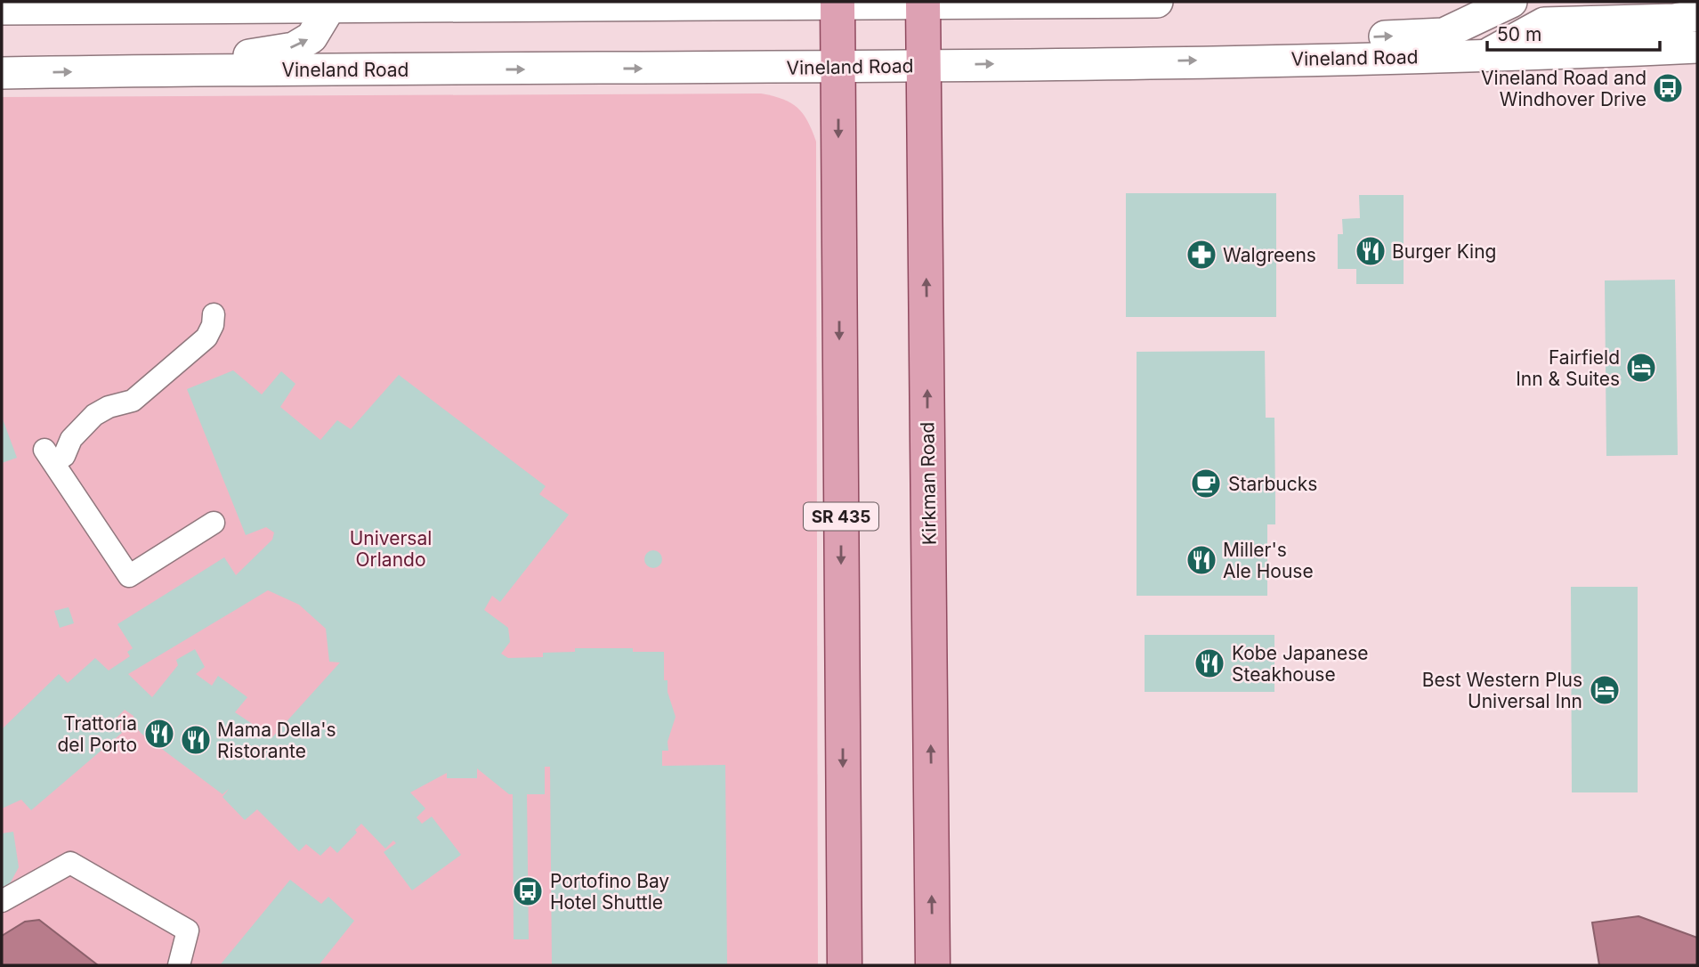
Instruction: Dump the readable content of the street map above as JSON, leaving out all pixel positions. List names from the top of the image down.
{
  "streets": {
    "main road": ["Vineland Road", "Kirkman Road", "SR 435"]
  },
  "crossings": [
    ["Vineland Road", "Kirkman Road"],
    ["Vineland Road", "SR 435"]
  ],
  "parks": ["Universal Orlando"],
  "places": {
    "bus stop": ["Vineland Road and Windhover Drive", "Portofino Bay Hotel Shuttle"],
    "restaurant": [
      "Burger King",
      "Miller's Ale House",
      "Kobe Japanese Steakhouse",
      "Trattoria del Porto",
      "Mama Della's Ristorante"
    ],
    "pharmacy": ["Walgreens"],
    "hotel": ["Fairfield Inn & Suites", "Best Western Plus Universal Inn"],
    "cafe": ["Starbucks"]
  },
  "scale_bar": "50 m"
}
